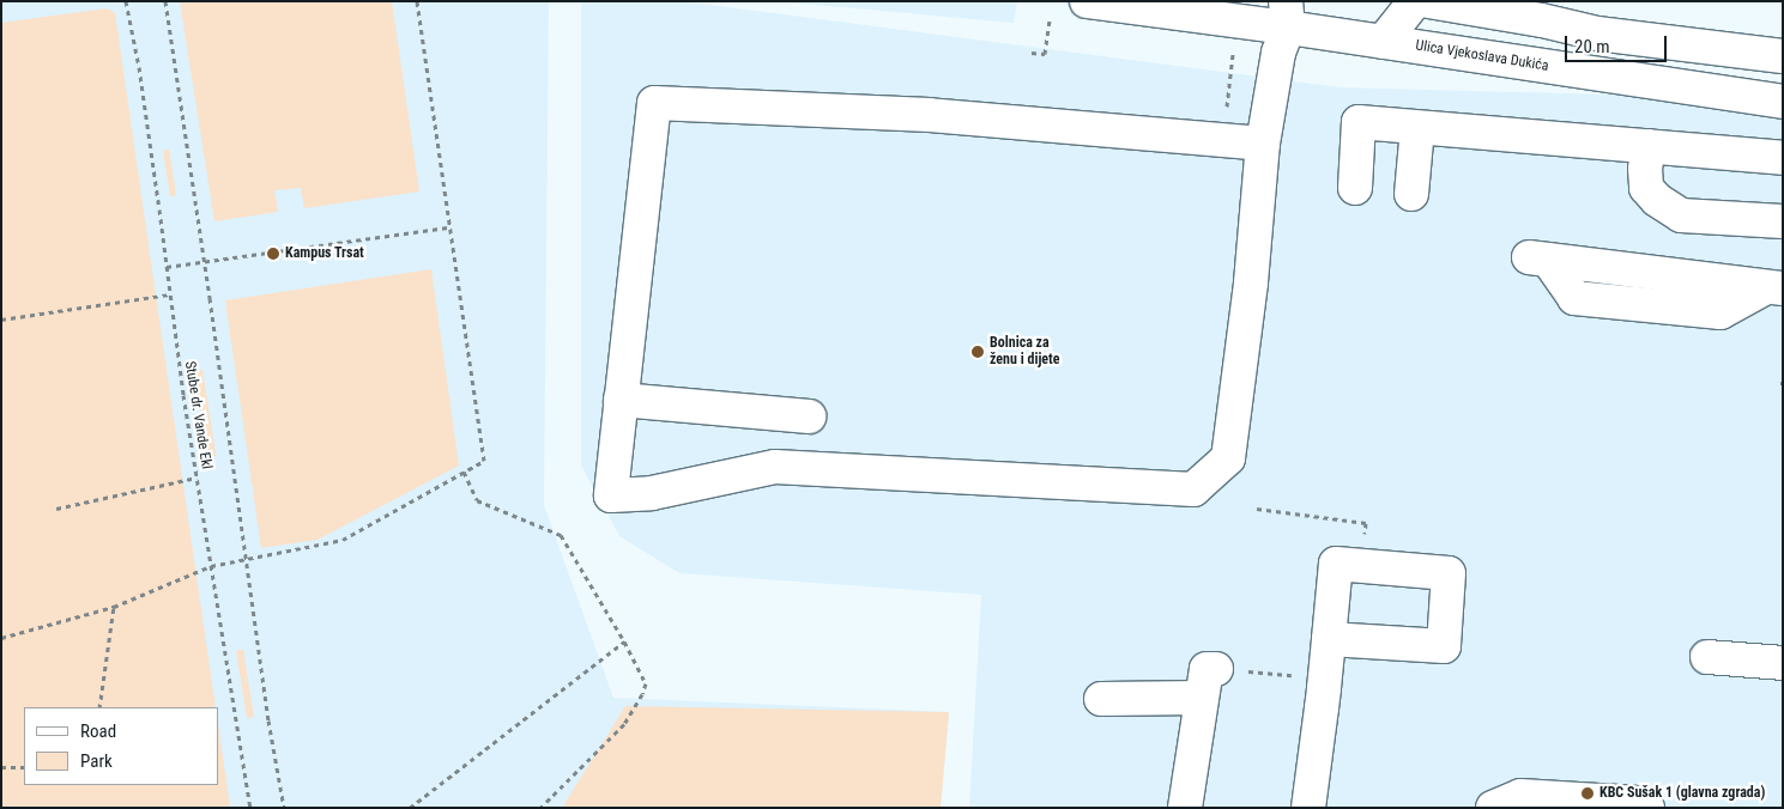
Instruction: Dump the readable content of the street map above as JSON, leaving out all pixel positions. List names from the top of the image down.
{
  "streets": {
    "street": ["Ulica Vjekoslava Dukića"],
    "path": ["Stube dr. Vande Ekl"]
  },
  "places": ["Kampus Trsat", "Bolnica za ženu i dijete", "KBC Sušak 1 (glavna zgrada)"],
  "legend": ["Road", "Park"],
  "scale_bar": "20 m"
}
